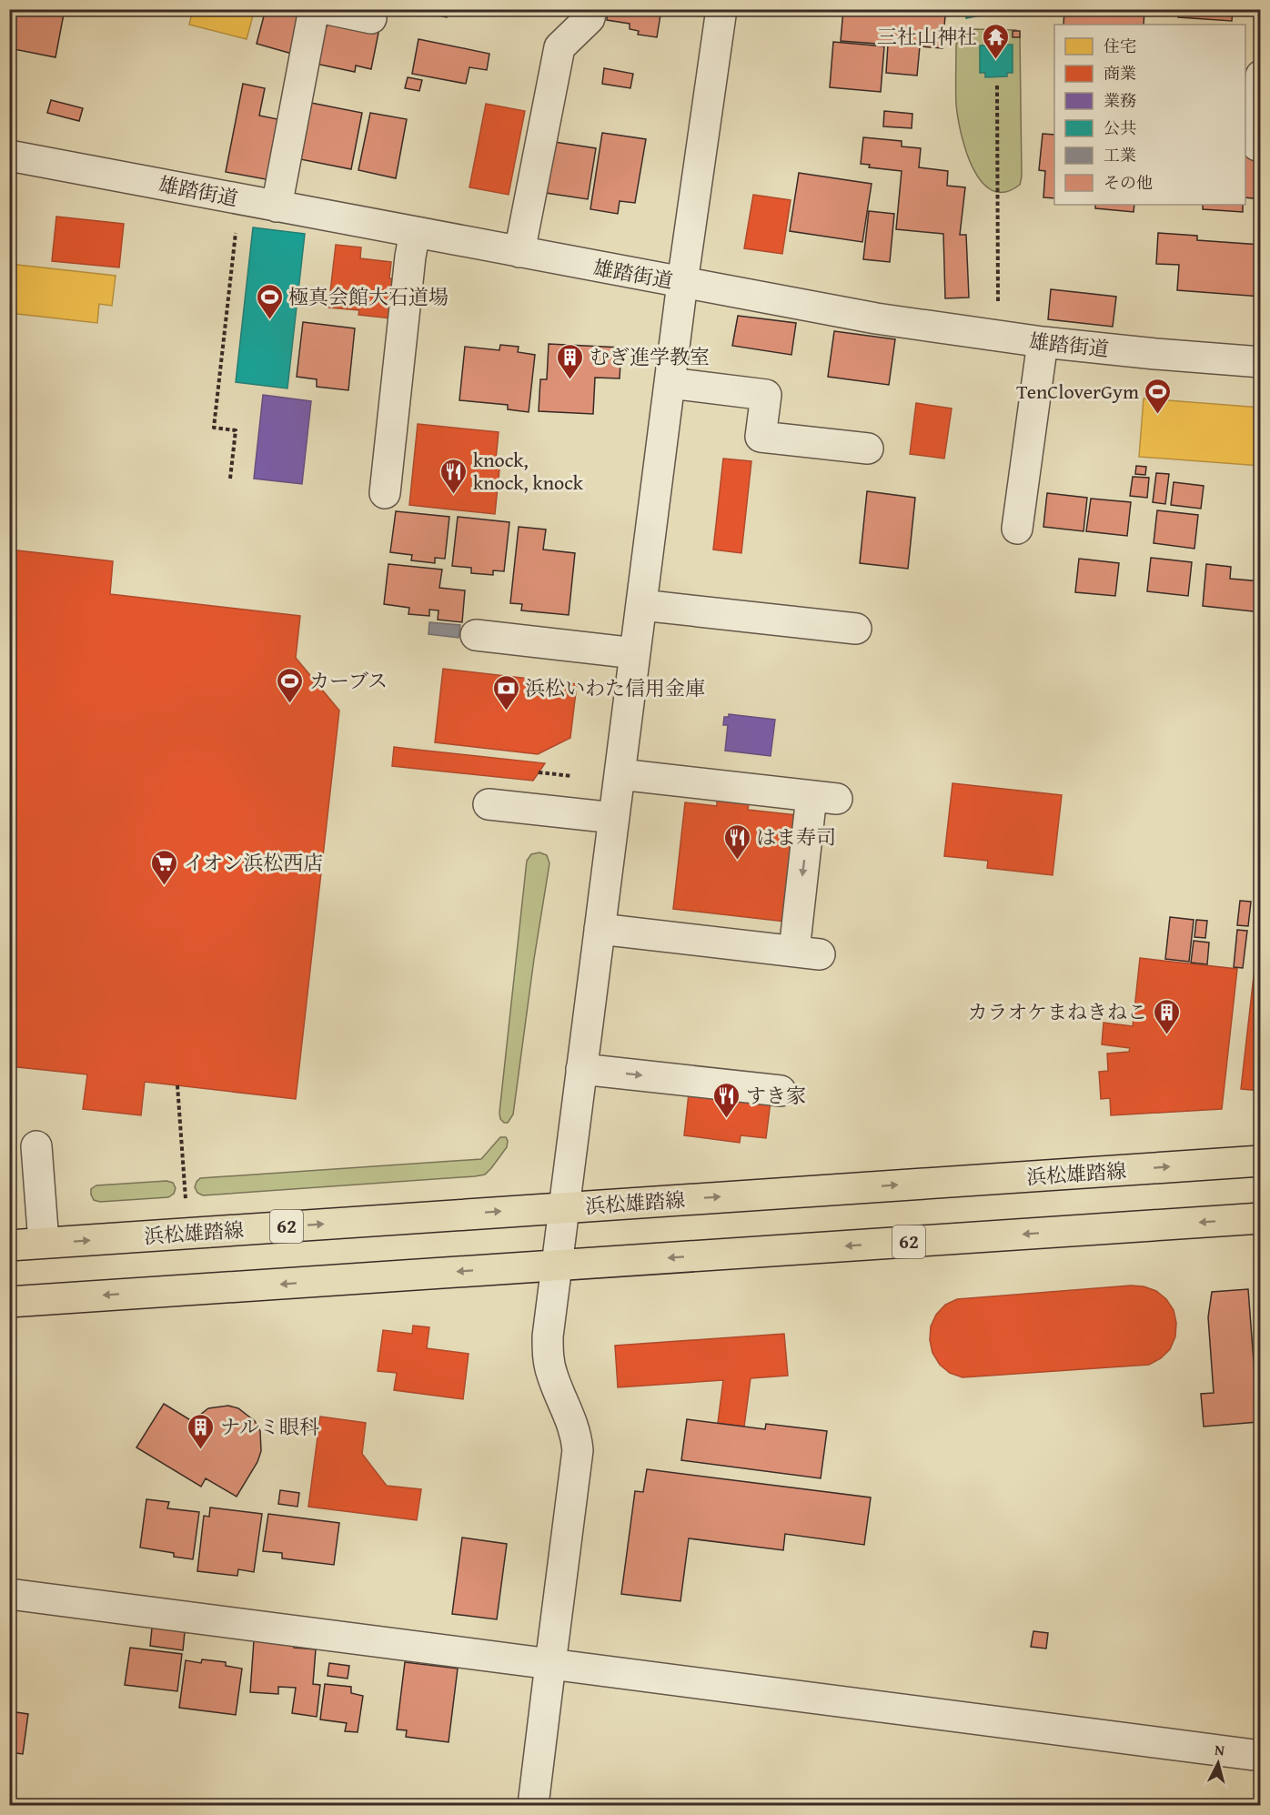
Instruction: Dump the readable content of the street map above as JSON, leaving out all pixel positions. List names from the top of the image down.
{
  "streets": {
    "main road": ["浜松雄踏線", "62"],
    "street": ["雄踏街道"]
  },
  "places": {
    "temple": ["三社山神社"],
    "sports": ["極真会館大石道場", "TenCloverGym", "カーブス"],
    "building": ["むぎ進学教室", "カラオケまねきねこ", "ナルミ眼科"],
    "restaurant": ["knock, knock, knock", "はま寿司", "すき家"],
    "bank": ["浜松いわた信用金庫"],
    "supermarket": ["イオン浜松西店"]
  },
  "legend": [
    "住宅",
    "商業",
    "業務",
    "公共",
    "工業",
    "その他"
  ],
  "north": "top"
}
